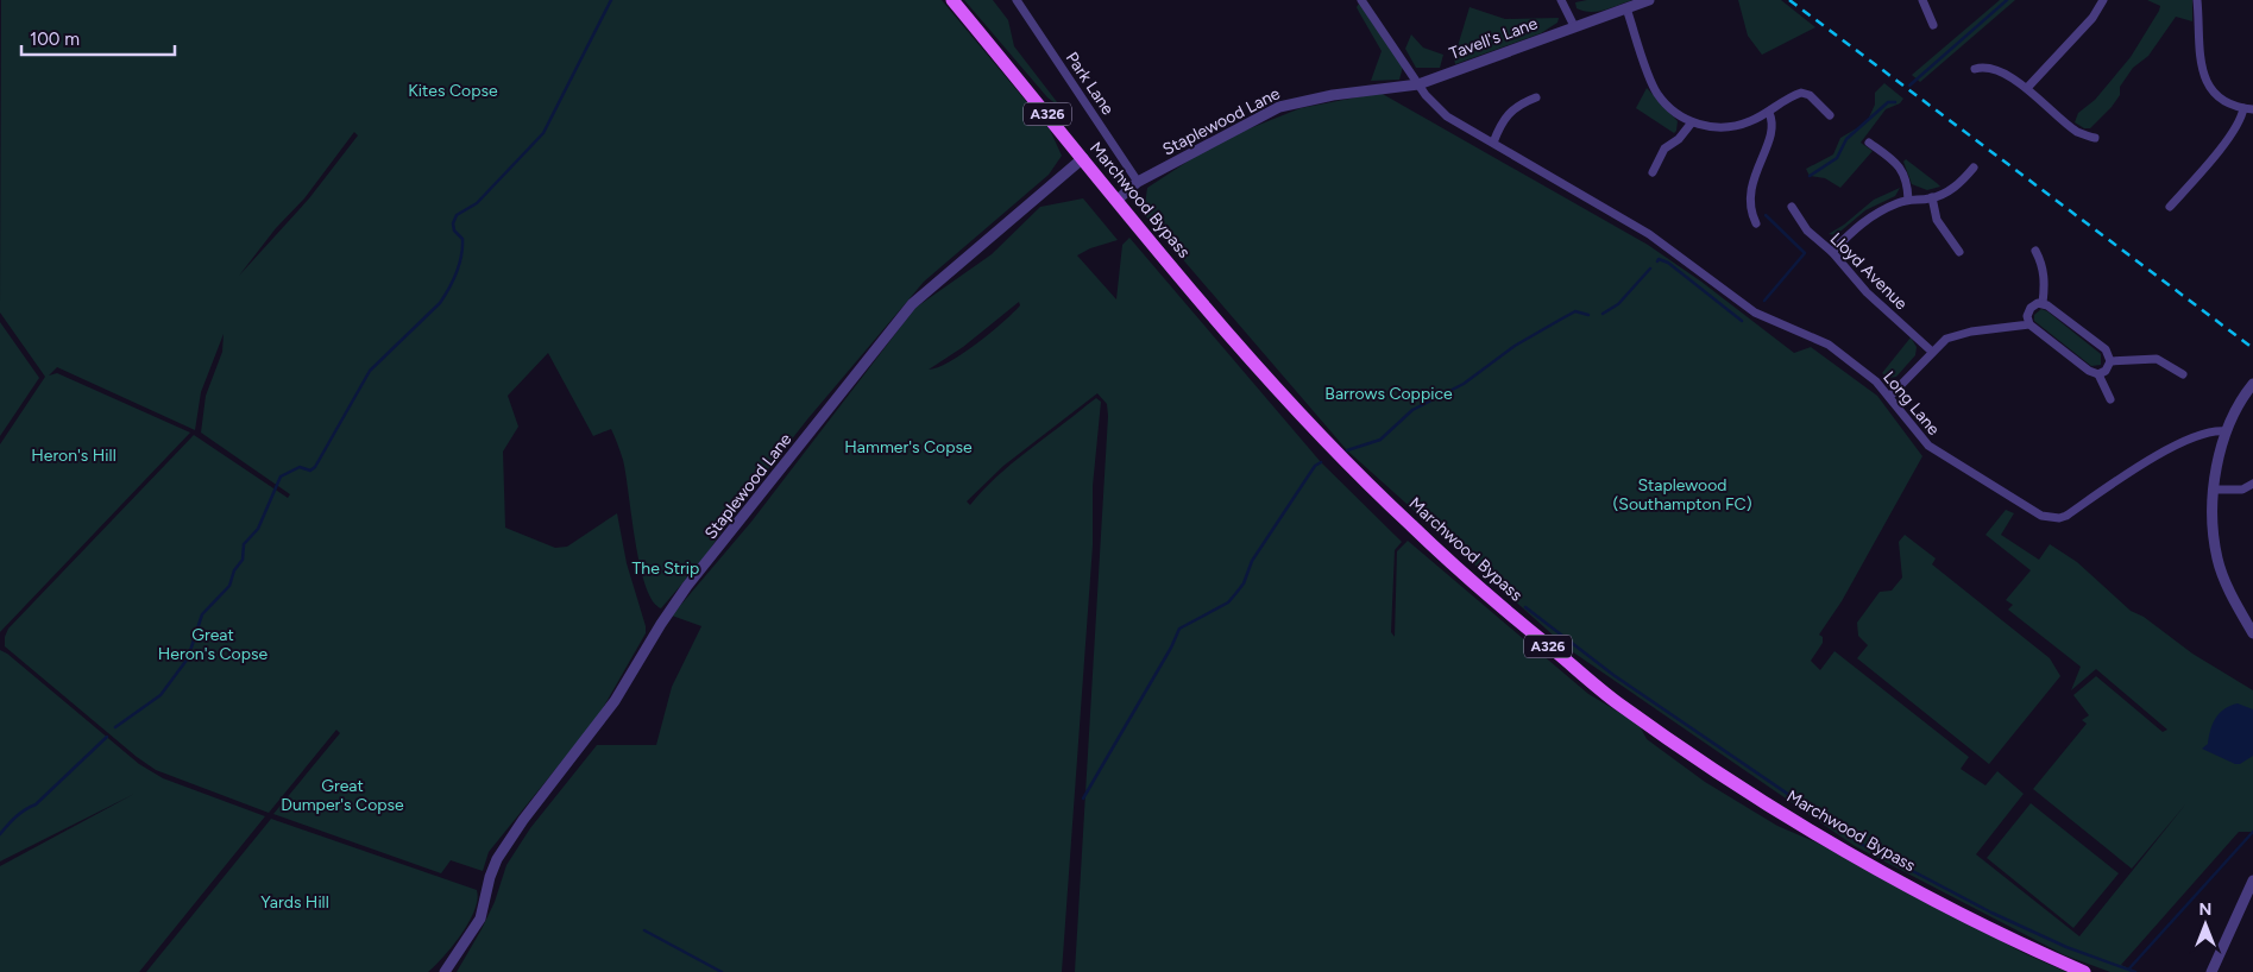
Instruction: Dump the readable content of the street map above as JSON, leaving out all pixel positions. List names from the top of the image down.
{
  "streets": {
    "main road": ["A326", "Marchwood Bypass"],
    "street": [
      "Tavell's Lane",
      "Park Lane",
      "Staplewood Lane",
      "Lloyd Avenue",
      "Long Lane"
    ]
  },
  "crossings": [
    ["Tavell's Lane", "Staplewood Lane"],
    ["Tavell's Lane", "Long Lane"],
    ["Park Lane", "Staplewood Lane"],
    ["Staplewood Lane", "Marchwood Bypass"],
    ["Staplewood Lane", "Long Lane"]
  ],
  "parks": [
    "Kites Copse",
    "Barrows Coppice",
    "Hammer's Copse",
    "Heron's Hill",
    "Staplewood (Southampton FC)",
    "The Strip",
    "Great Heron's Copse",
    "Great Dumper's Copse",
    "Yards Hill"
  ],
  "scale_bar": "100 m",
  "north": "top"
}
